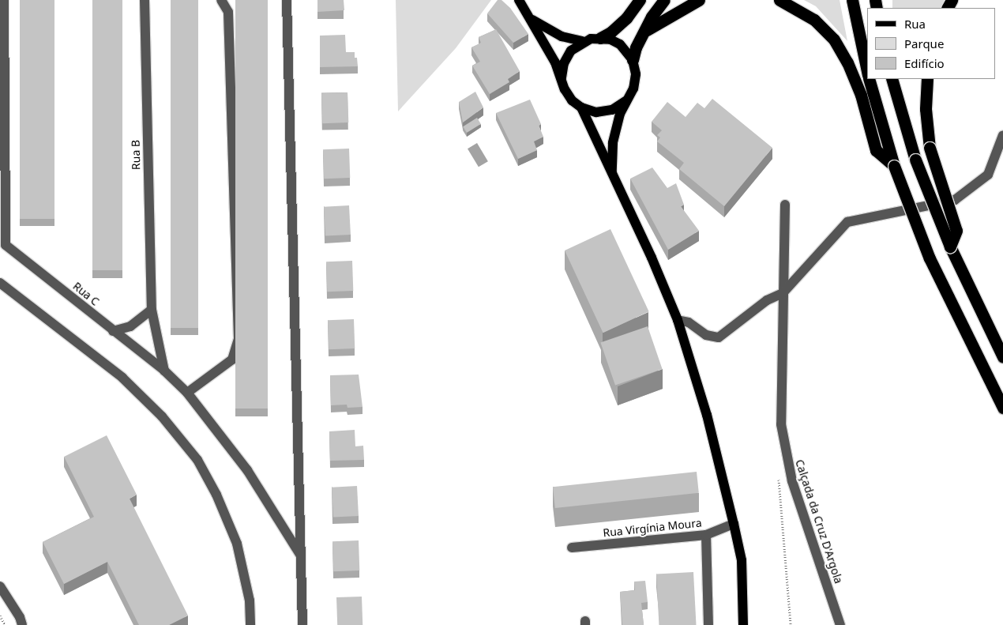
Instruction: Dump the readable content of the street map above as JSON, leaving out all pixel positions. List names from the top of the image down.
{
  "streets": {
    "street": [
      "Rua B",
      "Rua C",
      "Calçada da Cruz D'Argola",
      "Rua Virgínia Moura"
    ]
  },
  "crossings": [
    ["Rua B", "Rua C"]
  ],
  "legend": ["Rua", "Parque", "Edifício"]
}
